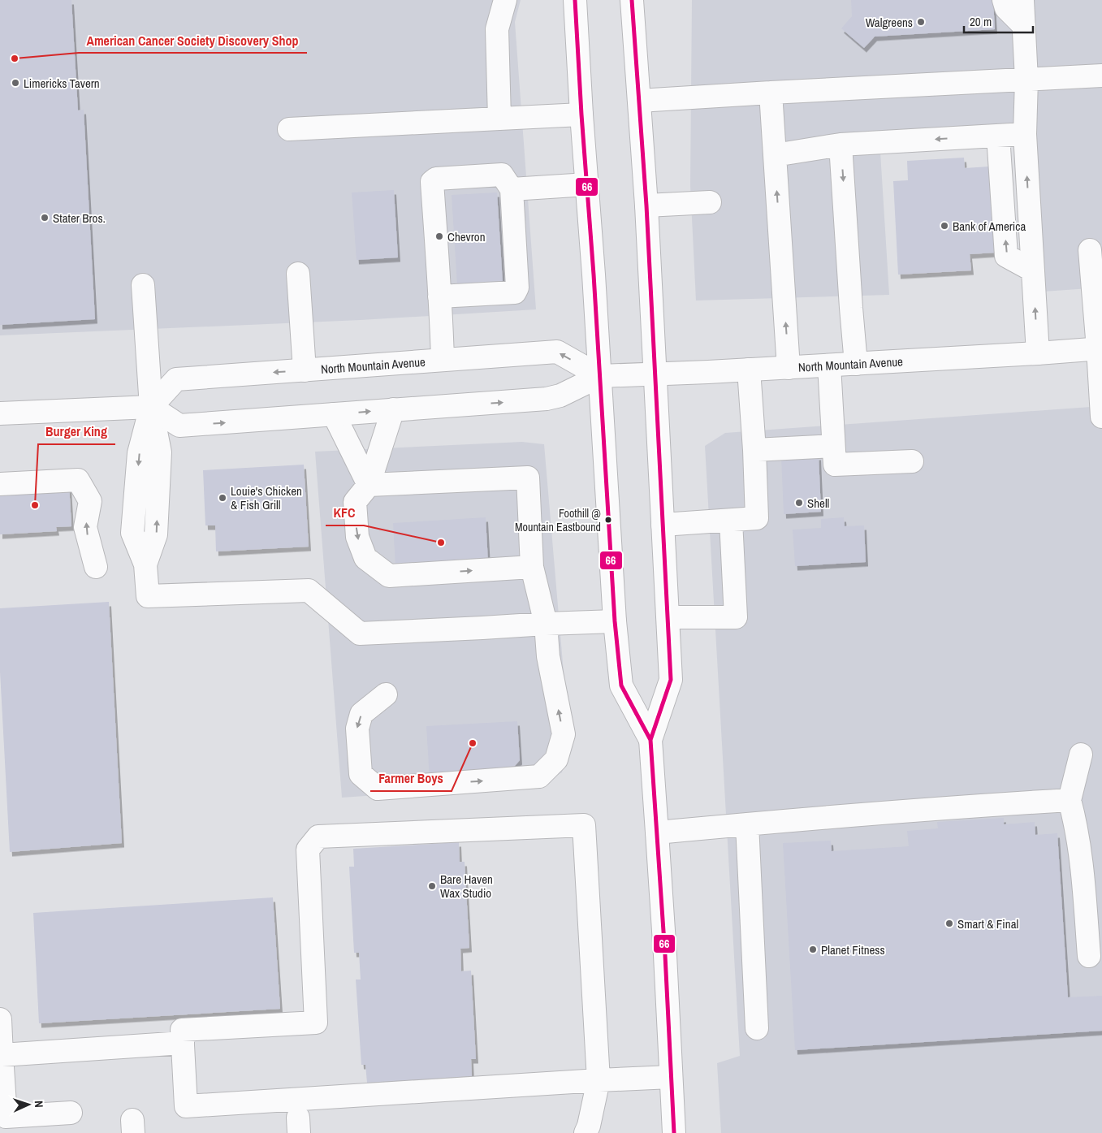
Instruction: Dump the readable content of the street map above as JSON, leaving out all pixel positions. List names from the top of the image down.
{
  "streets": {
    "main road": ["North Mountain Avenue"]
  },
  "places": [
    "Walgreens",
    "American Cancer Society Discovery Shop",
    "Limericks Tavern",
    "Stater Bros.",
    "Bank of America",
    "Chevron",
    "Louie's Chicken & Fish Grill",
    "Shell",
    "Burger King",
    "Foothill @ Mountain Eastbound",
    "KFC",
    "Farmer Boys",
    "Bare Haven Wax Studio",
    "Smart & Final",
    "Planet Fitness"
  ],
  "lines": ["transit line 66"],
  "scale_bar": "20 m",
  "north": "right"
}
